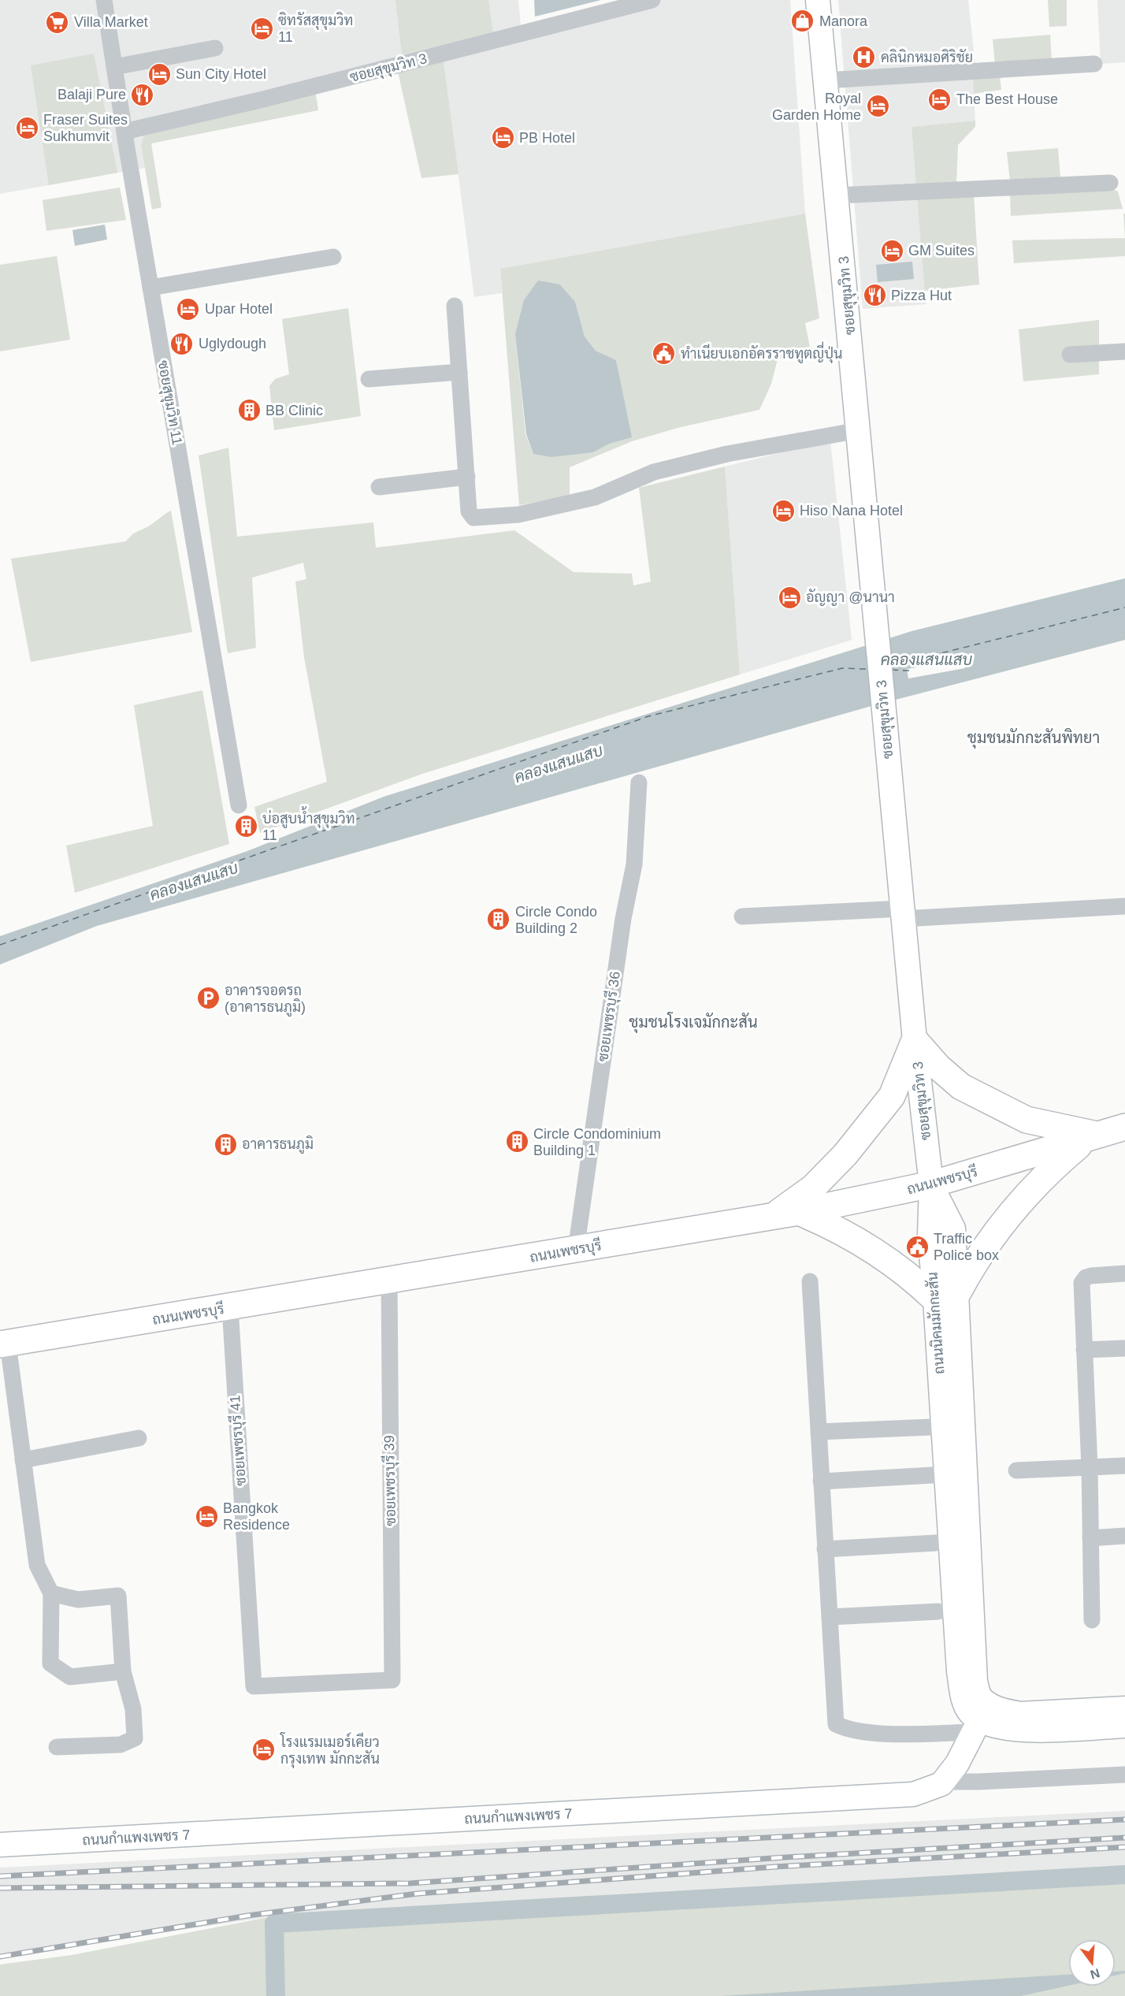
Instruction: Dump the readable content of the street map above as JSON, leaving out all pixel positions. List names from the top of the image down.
{
  "streets": {
    "main road": ["ถนนเพชรบุรี"],
    "street": [
      "ซอยสุขุมวิท 3",
      "ซอยสุขุมวิท 11",
      "ซอยเพชรบุรี 36",
      "ถนนนิคมมักกะสัน",
      "ซอยเพชรบุรี 41",
      "ซอยเพชรบุรี 39",
      "ถนนกำแพงเพชร 7"
    ]
  },
  "crossings": [
    ["ซอยสุขุมวิท 3", "ซอยสุขุมวิท 11"],
    ["ซอยสุขุมวิท 3", "ถนนเพชรบุรี"],
    ["ซอยสุขุมวิท 3", "ถนนนิคมมักกะสัน"],
    ["ซอยเพชรบุรี 36", "ถนนเพชรบุรี"],
    ["ถนนเพชรบุรี", "ถนนนิคมมักกะสัน"],
    ["ถนนเพชรบุรี", "ซอยเพชรบุรี 41"],
    ["ถนนเพชรบุรี", "ซอยเพชรบุรี 39"],
    ["ถนนนิคมมักกะสัน", "ถนนกำแพงเพชร 7"],
    ["ซอยเพชรบุรี 41", "ซอยเพชรบุรี 39"]
  ],
  "districts": ["ชุมชนมักกะสันพิทยา", "ชุมชนโรงเจมักกะสัน"],
  "water": ["คลองแสนแสบ"],
  "places": {
    "shop": ["Manora"],
    "supermarket": ["Villa Market"],
    "hotel": [
      "ซิทรัสสุขุมวิท 11",
      "Sun City Hotel",
      "The Best House",
      "Royal Garden Home",
      "Fraser Suites Sukhumvit",
      "PB Hotel",
      "GM Suites",
      "Upar Hotel",
      "Hiso Nana Hotel",
      "อัญญา @นานา",
      "Bangkok Residence",
      "โรงแรมเมอร์เคียว กรุงเทพ มักกะสัน"
    ],
    "hospital": ["คลินิกหมอศิริชัย"],
    "restaurant": ["Balaji Pure", "Pizza Hut", "Uglydough"],
    "public building": ["ทำเนียบเอกอัครราชทูตญี่ปุ่น", "Traffic Police box"],
    "building": [
      "BB Clinic",
      "บ่อสูบน้ำสุขุมวิท 11",
      "Circle Condo Building 2",
      "Circle Condominium Building 1",
      "อาคารธนภูมิ"
    ],
    "parking": ["อาคารจอดรถ (อาคารธนภูมิ)"]
  },
  "north": "bottom"
}
